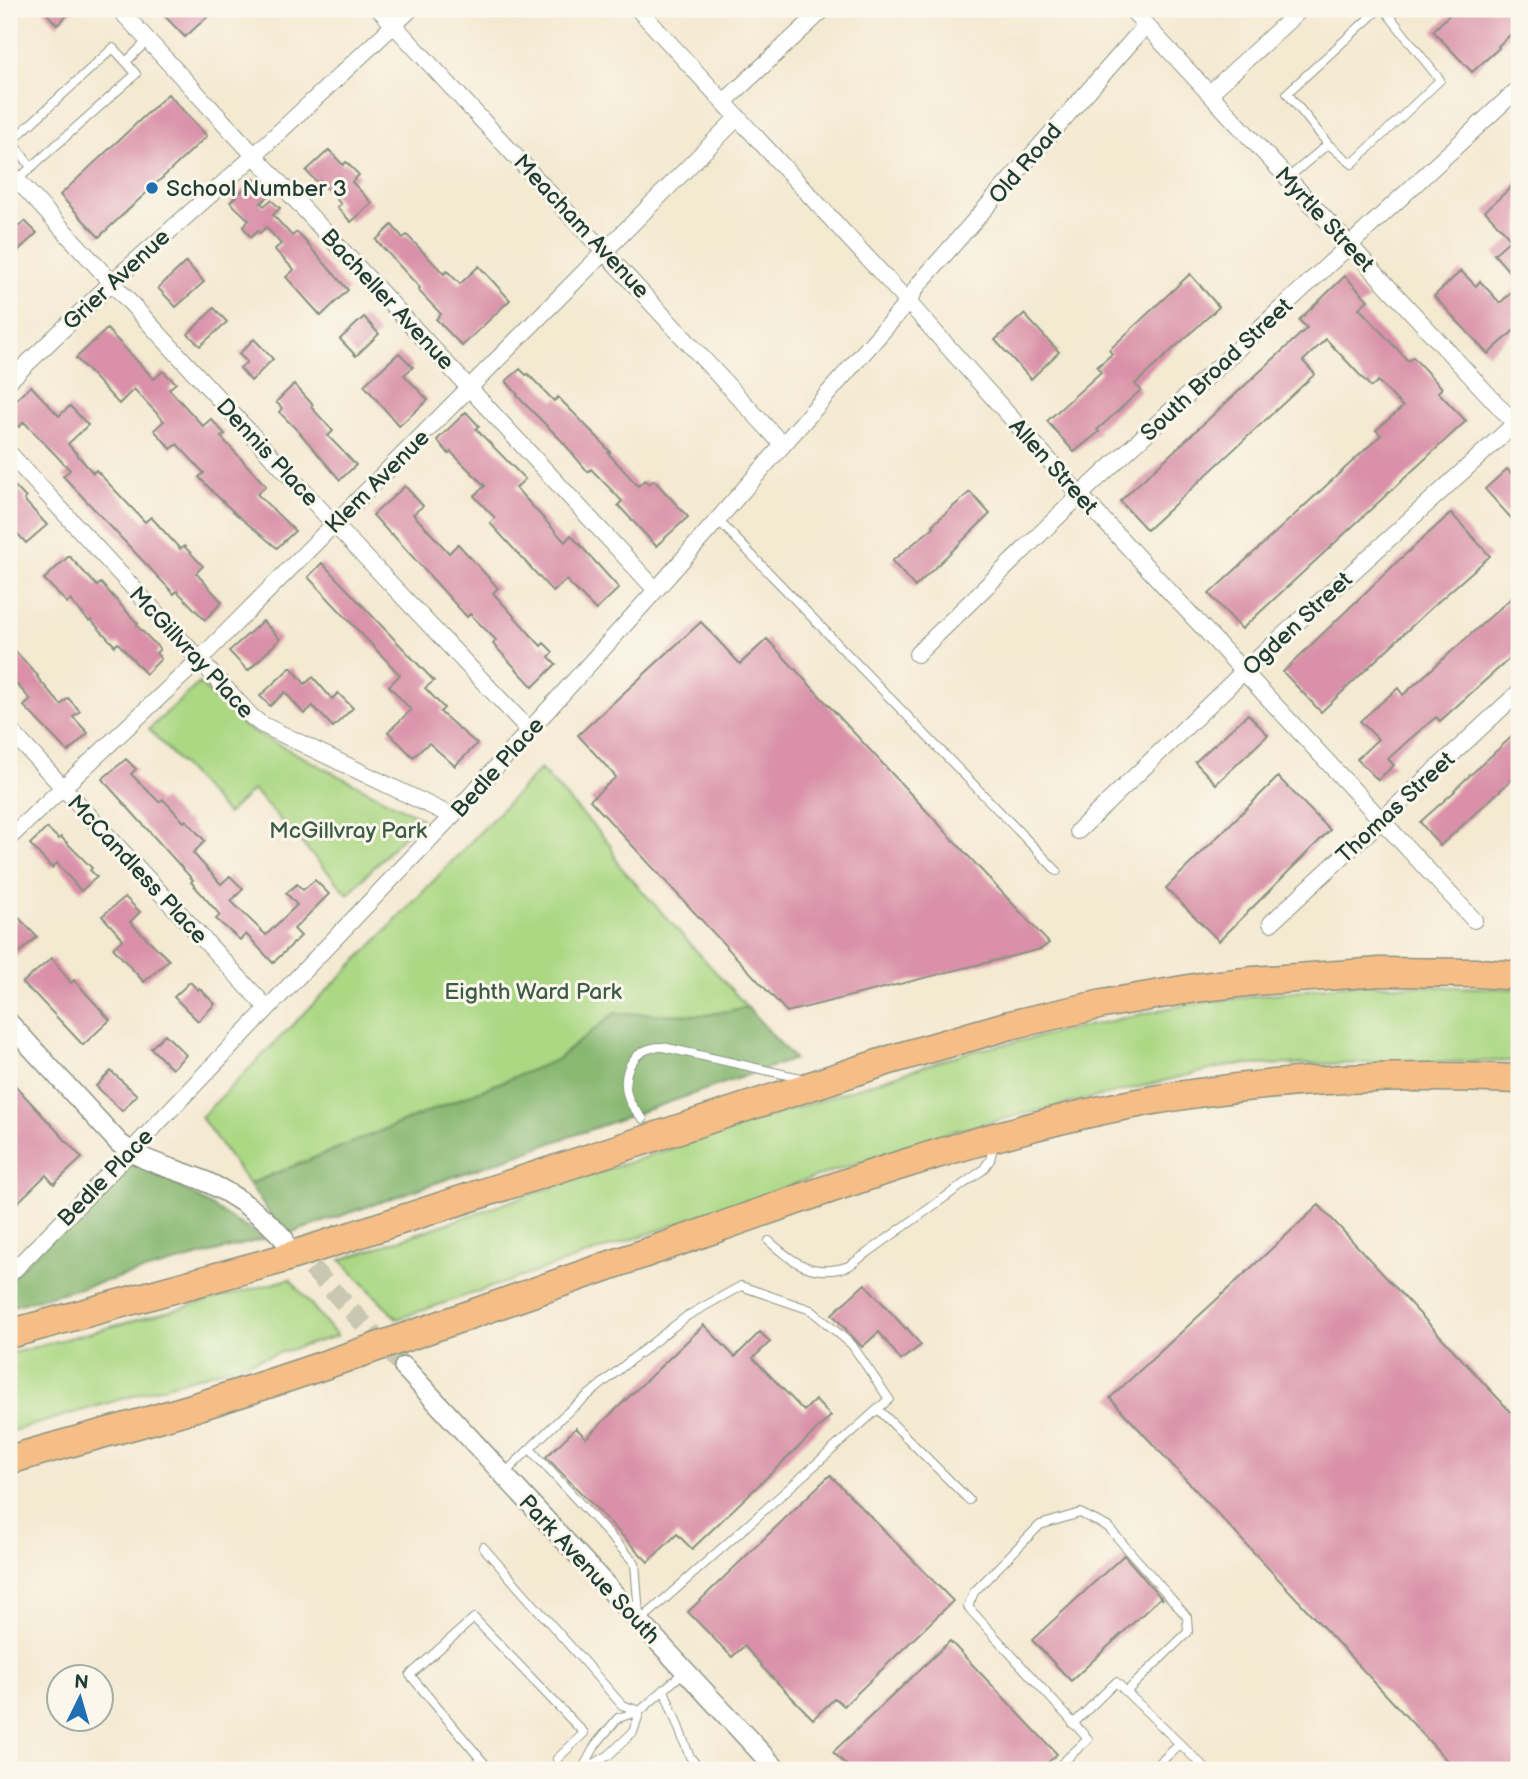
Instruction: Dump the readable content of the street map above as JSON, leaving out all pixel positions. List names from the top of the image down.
{
  "streets": {
    "street": [
      "Old Road",
      "Myrtle Street",
      "Meacham Avenue",
      "Grier Avenue",
      "Bacheller Avenue",
      "South Broad Street",
      "Dennis Place",
      "Allen Street",
      "Klem Avenue",
      "Ogden Street",
      "McGillvray Place",
      "Bedle Place",
      "Thomas Street",
      "McCandless Place",
      "Park Avenue South"
    ]
  },
  "crossings": [
    ["Old Road", "Myrtle Street"],
    ["Old Road", "Allen Street"],
    ["Old Road", "Bedle Place"],
    ["Myrtle Street", "South Broad Street"],
    ["Myrtle Street", "Ogden Street"],
    ["Meacham Avenue", "Grier Avenue"],
    ["Meacham Avenue", "Klem Avenue"],
    ["Meacham Avenue", "Bedle Place"],
    ["Grier Avenue", "Bacheller Avenue"],
    ["Grier Avenue", "Dennis Place"],
    ["Bacheller Avenue", "Klem Avenue"],
    ["Bacheller Avenue", "Bedle Place"],
    ["South Broad Street", "Allen Street"],
    ["Dennis Place", "Klem Avenue"],
    ["Dennis Place", "Bedle Place"],
    ["Allen Street", "Klem Avenue"],
    ["Allen Street", "Ogden Street"],
    ["Allen Street", "Bedle Place"],
    ["Allen Street", "Thomas Street"],
    ["Klem Avenue", "McGillvray Place"],
    ["Klem Avenue", "McCandless Place"],
    ["McGillvray Place", "Bedle Place"],
    ["Bedle Place", "McCandless Place"]
  ],
  "parks": ["McGillvray Park", "Eighth Ward Park"],
  "places": ["School Number 3"],
  "north": "top"
}
